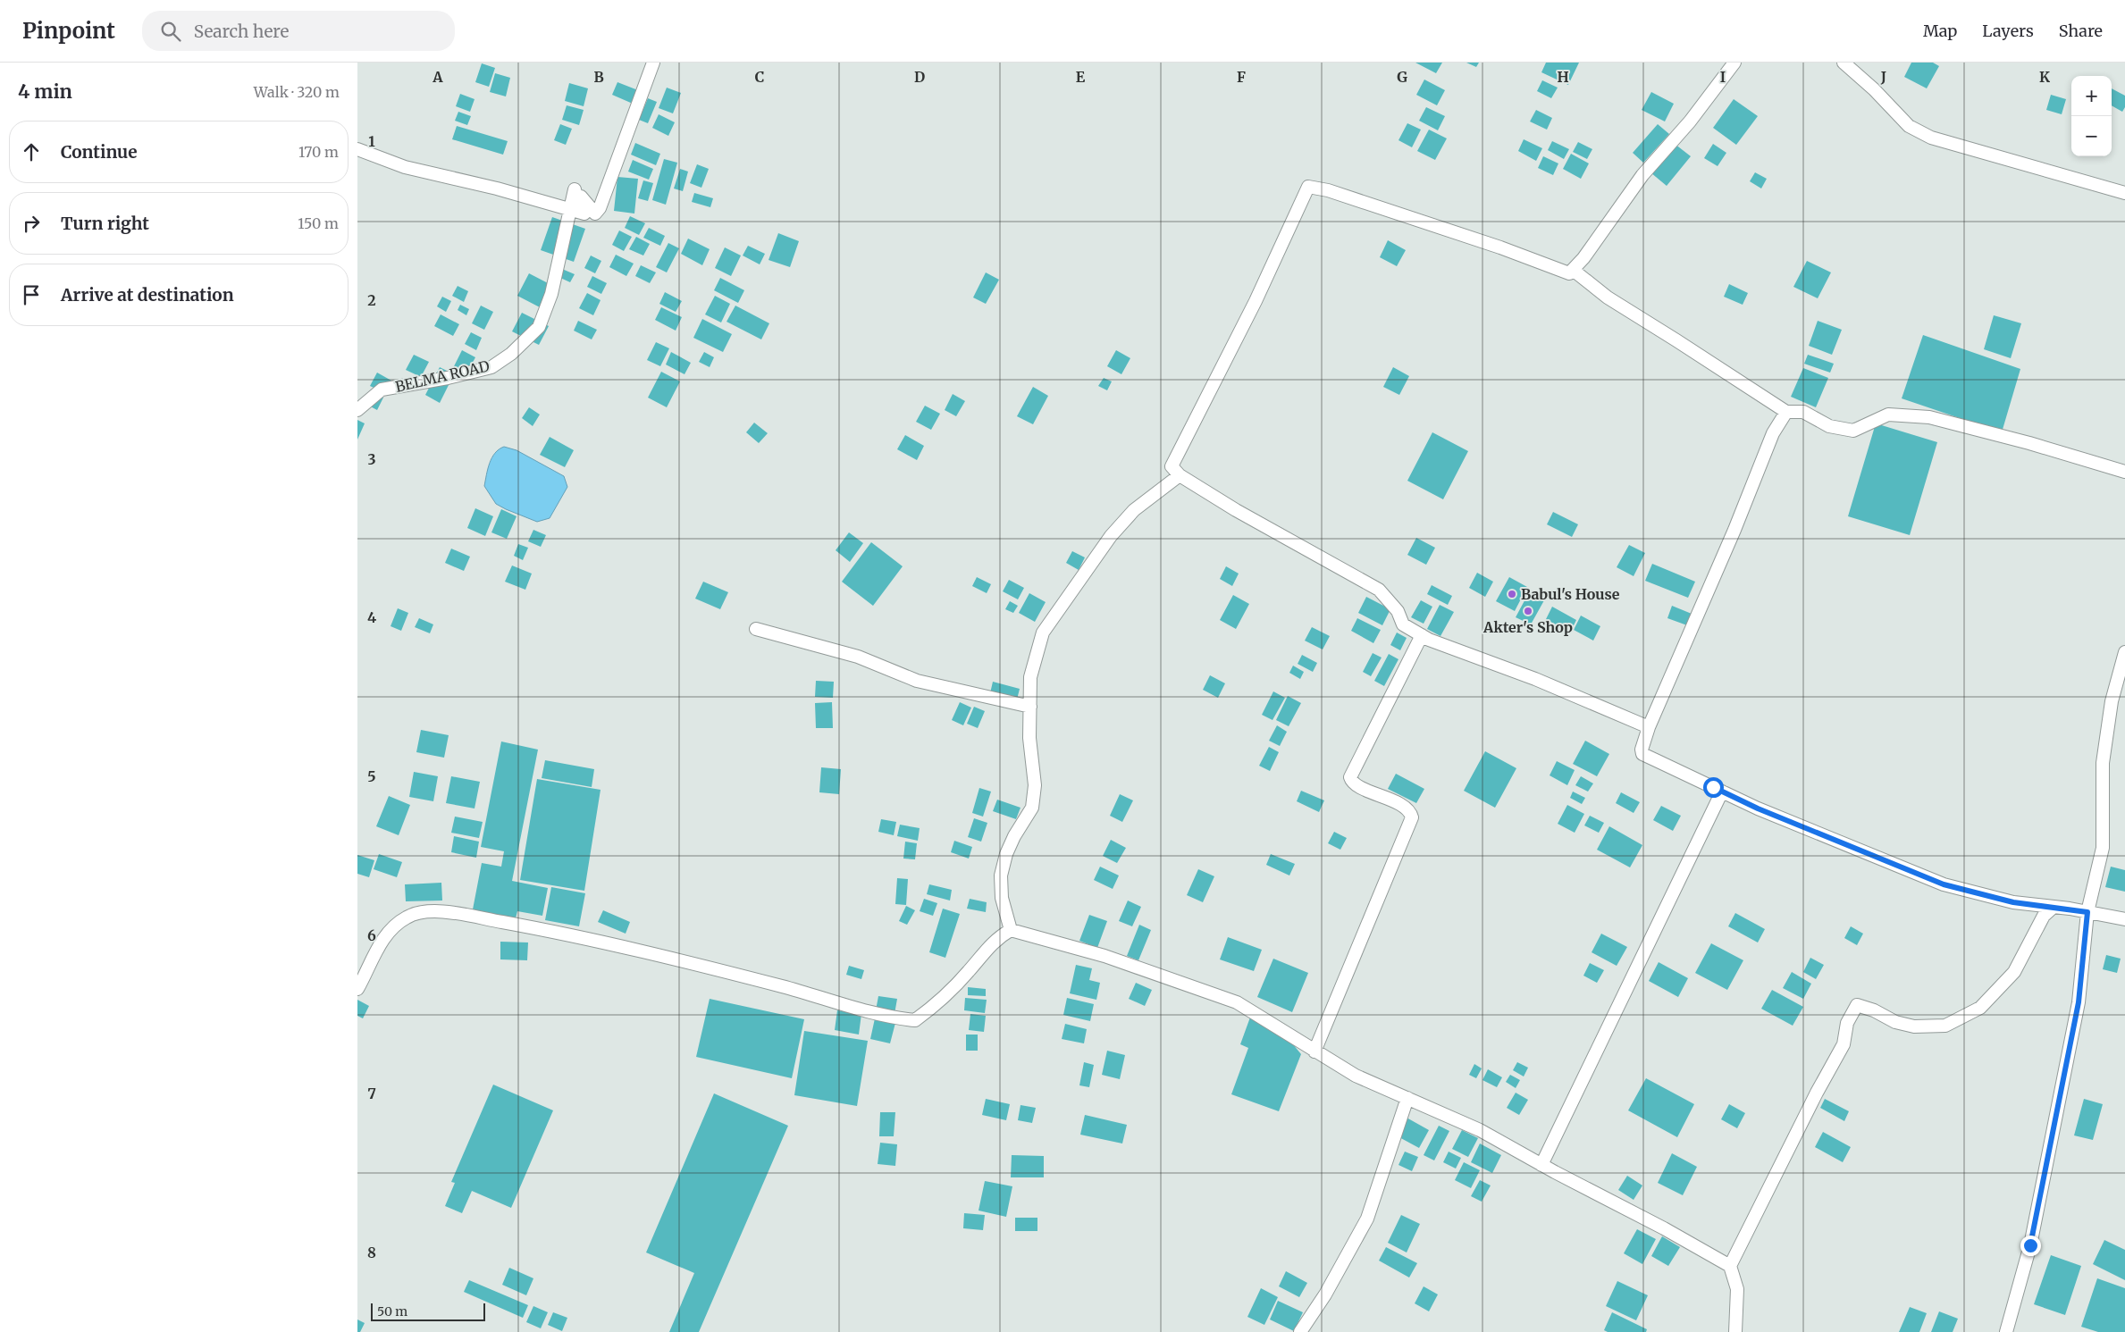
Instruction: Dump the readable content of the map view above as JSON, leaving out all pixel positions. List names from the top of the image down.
{
  "streets": {
    "street": ["BELMA ROAD"]
  },
  "places": ["Babul's House", "Akter's Shop"],
  "scale_bar": "50 m",
  "page": {
    "header": "Pinpoint",
    "search": "Search here",
    "nav": ["Map", "Layers", "Share"],
    "heading": ["4 min", "Walk · 320 m"],
    "map_buttons": ["+", "−"],
    "list": [
      ["Continue", "170 m"],
      ["Turn right", "150 m"],
      "Arrive at destination"
    ],
    "scale": "50 m"
  },
  "grid": {
    "columns": [
      "A",
      "B",
      "C",
      "D",
      "E",
      "F",
      "G",
      "H",
      "I",
      "J",
      "K"
    ],
    "rows": [
      "1",
      "2",
      "3",
      "4",
      "5",
      "6",
      "7",
      "8"
    ]
  }
}
